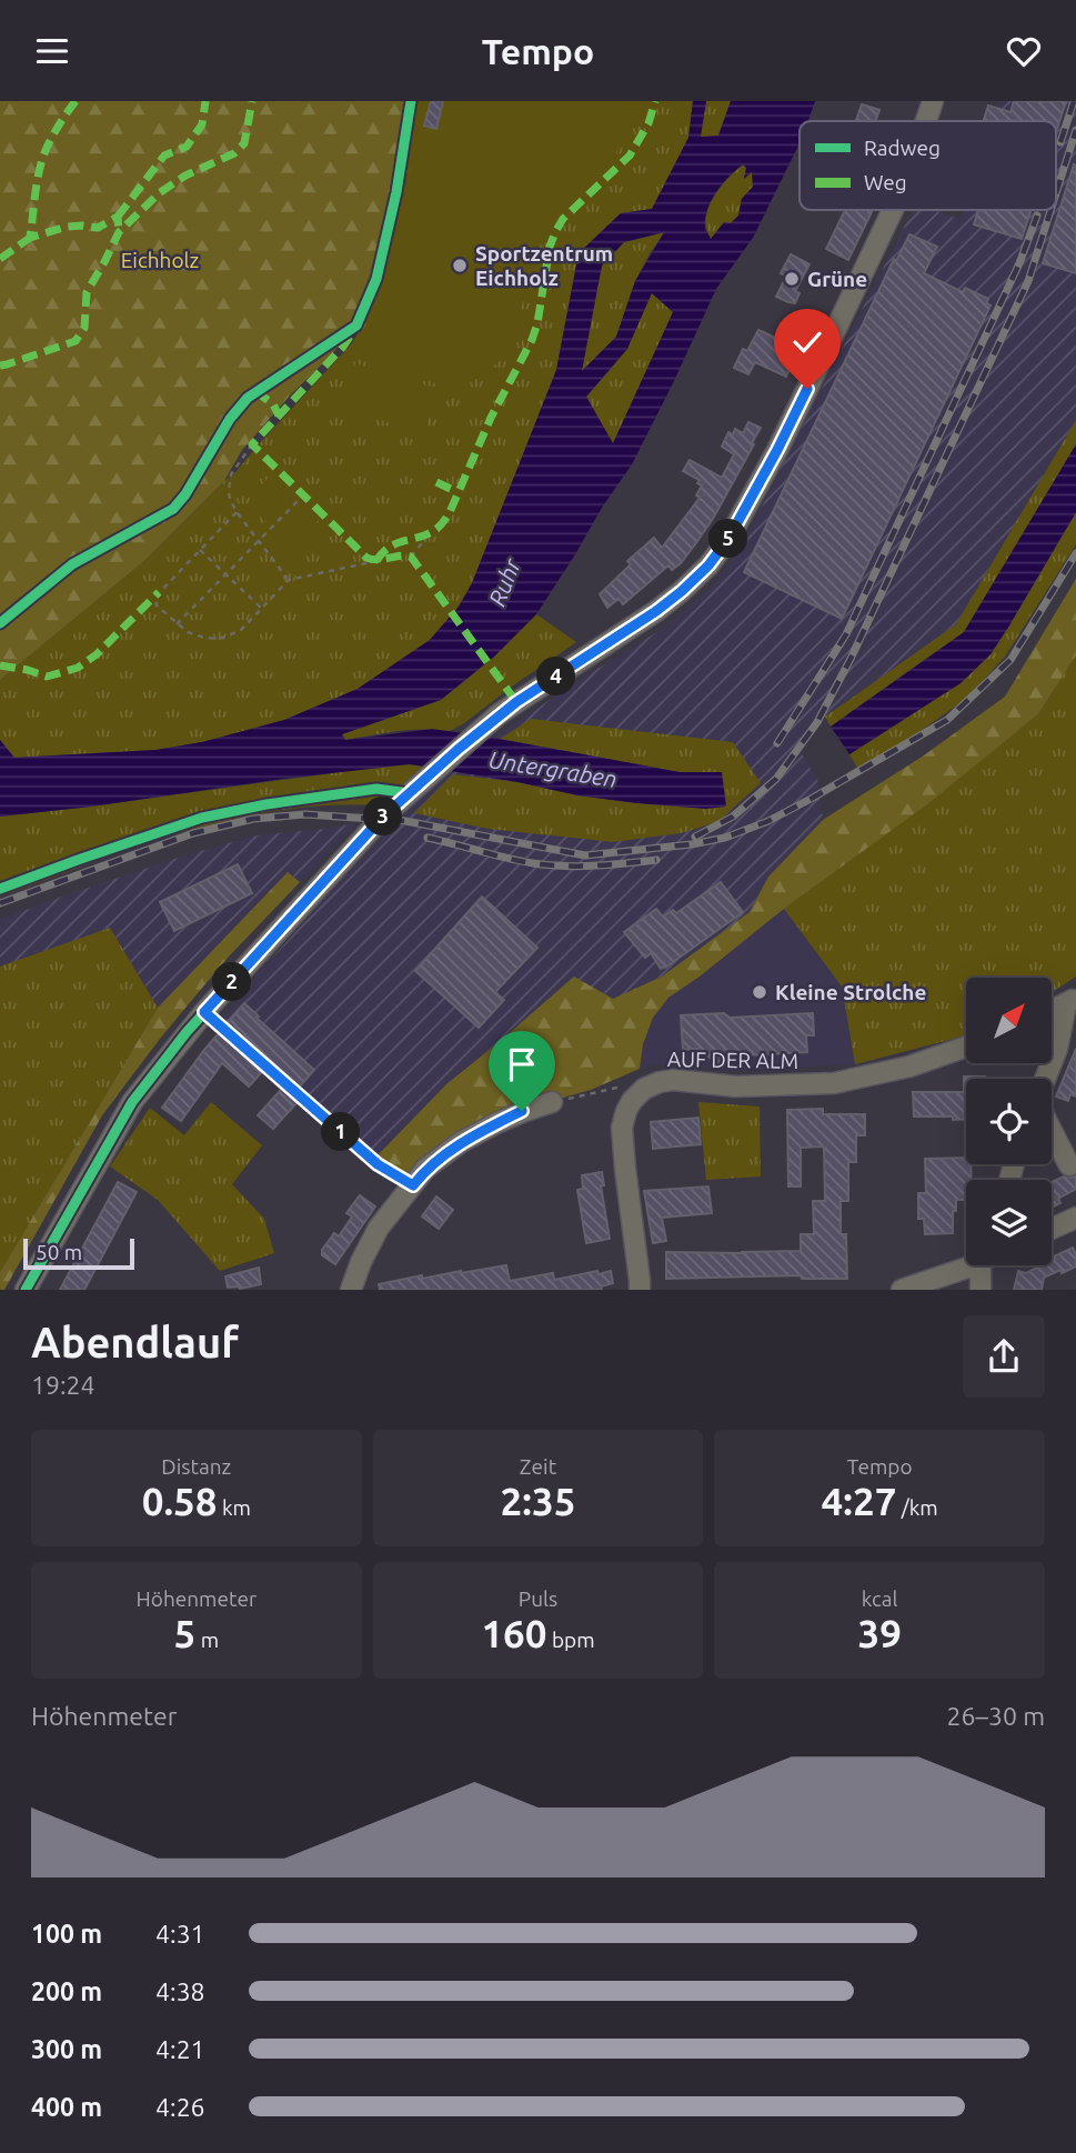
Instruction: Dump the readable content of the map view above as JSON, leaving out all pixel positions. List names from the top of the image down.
{
  "streets": {
    "street": ["AUF DER ALM"]
  },
  "water": ["Ruhr", "Untergraben"],
  "parks": ["Eichholz"],
  "places": ["Sportzentrum Eichholz", "Grüne", "Kleine Strolche"],
  "legend": ["Radweg", "Weg"],
  "scale_bar": "50 m",
  "north": "top right",
  "page": {
    "header": "Tempo",
    "pins": [
      "5",
      "4",
      "3",
      "2",
      "1"
    ],
    "scale": "50 m",
    "heading": ["Abendlauf", "19:24"],
    "stats": [
      ["Distanz", "0.58 km"],
      ["Zeit", "2:35"],
      ["Tempo", "4:27 /km"],
      ["Höhenmeter", "5 m"],
      ["Puls", "160 bpm"],
      ["kcal", "39"]
    ],
    "chart": ["Höhenmeter", "26–30 m"],
    "list": [
      {
        "name": "100 m",
        "note": "4:31"
      },
      {
        "name": "200 m",
        "note": "4:38"
      },
      {
        "name": "300 m",
        "note": "4:21"
      },
      {
        "name": "400 m",
        "note": "4:26"
      }
    ]
  }
}
